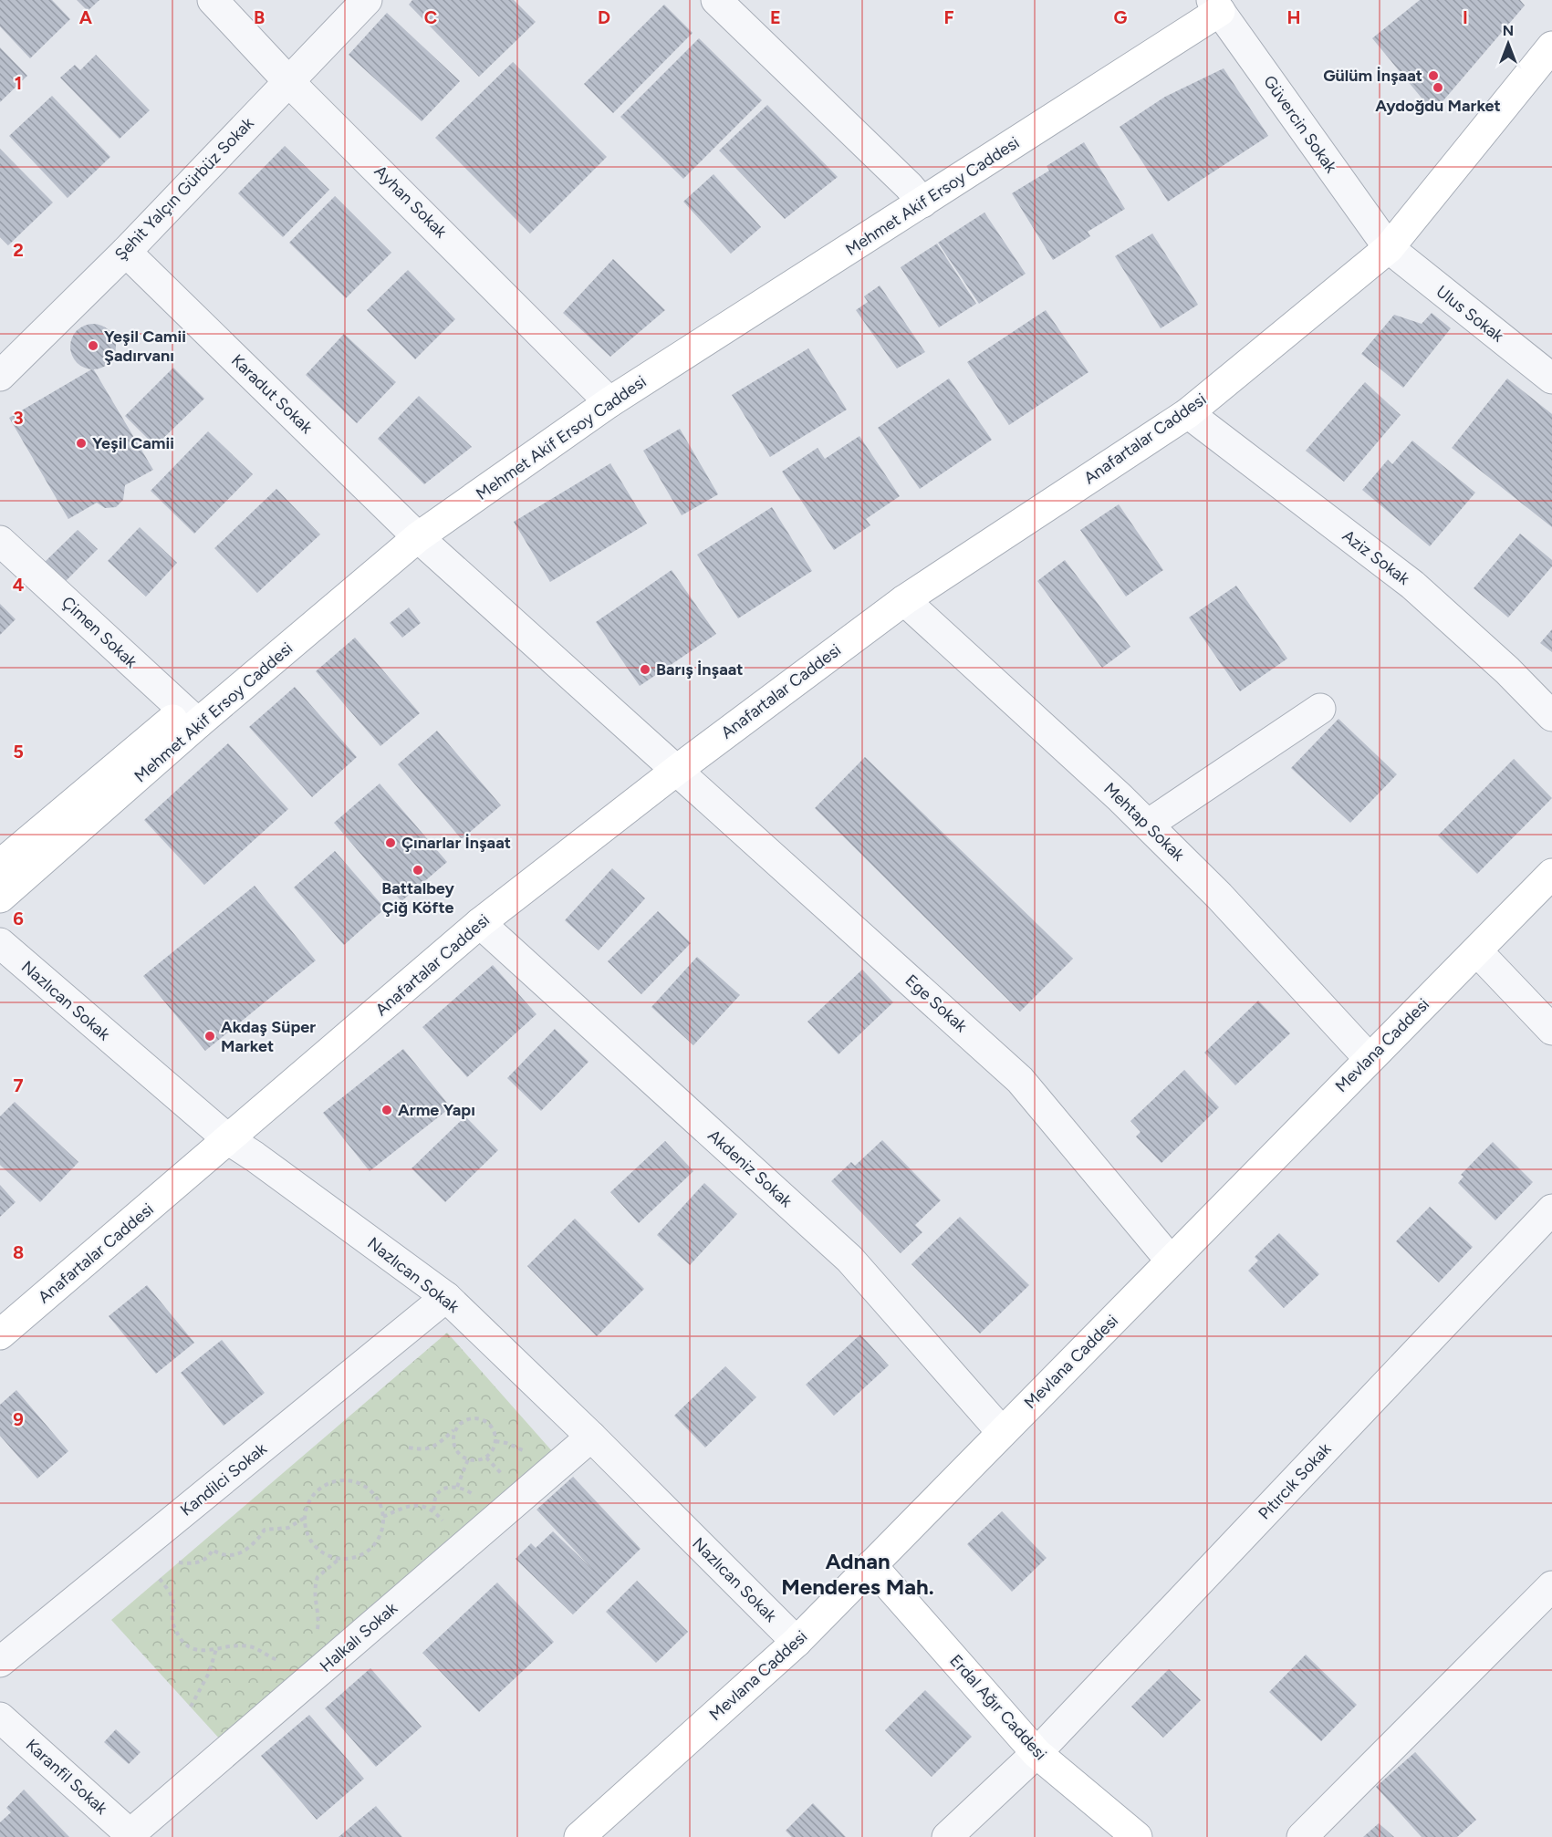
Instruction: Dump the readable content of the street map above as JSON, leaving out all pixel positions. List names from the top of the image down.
{
  "streets": {
    "street": [
      "Güvercin Sokak",
      "Şehit Yalçın Gürbüz Sokak",
      "Mehmet Akif Ersoy Caddesi",
      "Ayhan Sokak",
      "Ulus Sokak",
      "Karadut Sokak",
      "Anafartalar Caddesi",
      "Aziz Sokak",
      "Çimen Sokak",
      "Mehtap Sokak",
      "Nazlıcan Sokak",
      "Ege Sokak",
      "Mevlana Caddesi",
      "Akdeniz Sokak",
      "Kandilci Sokak",
      "Pıtırcık Sokak",
      "Halkalı Sokak",
      "Erdal Ağır Caddesi",
      "Karanfil Sokak"
    ]
  },
  "crossings": [
    ["Güvercin Sokak", "Mehmet Akif Ersoy Caddesi"],
    ["Güvercin Sokak", "Ulus Sokak"],
    ["Güvercin Sokak", "Anafartalar Caddesi"],
    ["Şehit Yalçın Gürbüz Sokak", "Ayhan Sokak"],
    ["Şehit Yalçın Gürbüz Sokak", "Karadut Sokak"],
    ["Mehmet Akif Ersoy Caddesi", "Ayhan Sokak"],
    ["Mehmet Akif Ersoy Caddesi", "Karadut Sokak"],
    ["Mehmet Akif Ersoy Caddesi", "Çimen Sokak"],
    ["Ulus Sokak", "Anafartalar Caddesi"],
    ["Karadut Sokak", "Anafartalar Caddesi"],
    ["Karadut Sokak", "Ege Sokak"],
    ["Anafartalar Caddesi", "Aziz Sokak"],
    ["Anafartalar Caddesi", "Mehtap Sokak"],
    ["Anafartalar Caddesi", "Nazlıcan Sokak"],
    ["Anafartalar Caddesi", "Ege Sokak"],
    ["Anafartalar Caddesi", "Akdeniz Sokak"],
    ["Mehtap Sokak", "Mevlana Caddesi"],
    ["Nazlıcan Sokak", "Mevlana Caddesi"],
    ["Nazlıcan Sokak", "Kandilci Sokak"],
    ["Nazlıcan Sokak", "Halkalı Sokak"],
    ["Ege Sokak", "Mevlana Caddesi"],
    ["Mevlana Caddesi", "Akdeniz Sokak"],
    ["Mevlana Caddesi", "Erdal Ağır Caddesi"],
    ["Pıtırcık Sokak", "Erdal Ağır Caddesi"],
    ["Halkalı Sokak", "Karanfil Sokak"]
  ],
  "districts": ["Adnan Menderes Mah."],
  "places": [
    "Gülüm İnşaat",
    "Aydoğdu Market",
    "Yeşil Camii Şadırvanı",
    "Yeşil Camii",
    "Barış İnşaat",
    "Çınarlar İnşaat",
    "Battalbey Çiğ Köfte",
    "Akdaş Süper Market",
    "Arme Yapı"
  ],
  "north": "top",
  "grid": {
    "columns": [
      "A",
      "B",
      "C",
      "D",
      "E",
      "F",
      "G",
      "H",
      "I"
    ],
    "rows": [
      "1",
      "2",
      "3",
      "4",
      "5",
      "6",
      "7",
      "8",
      "9"
    ]
  }
}
